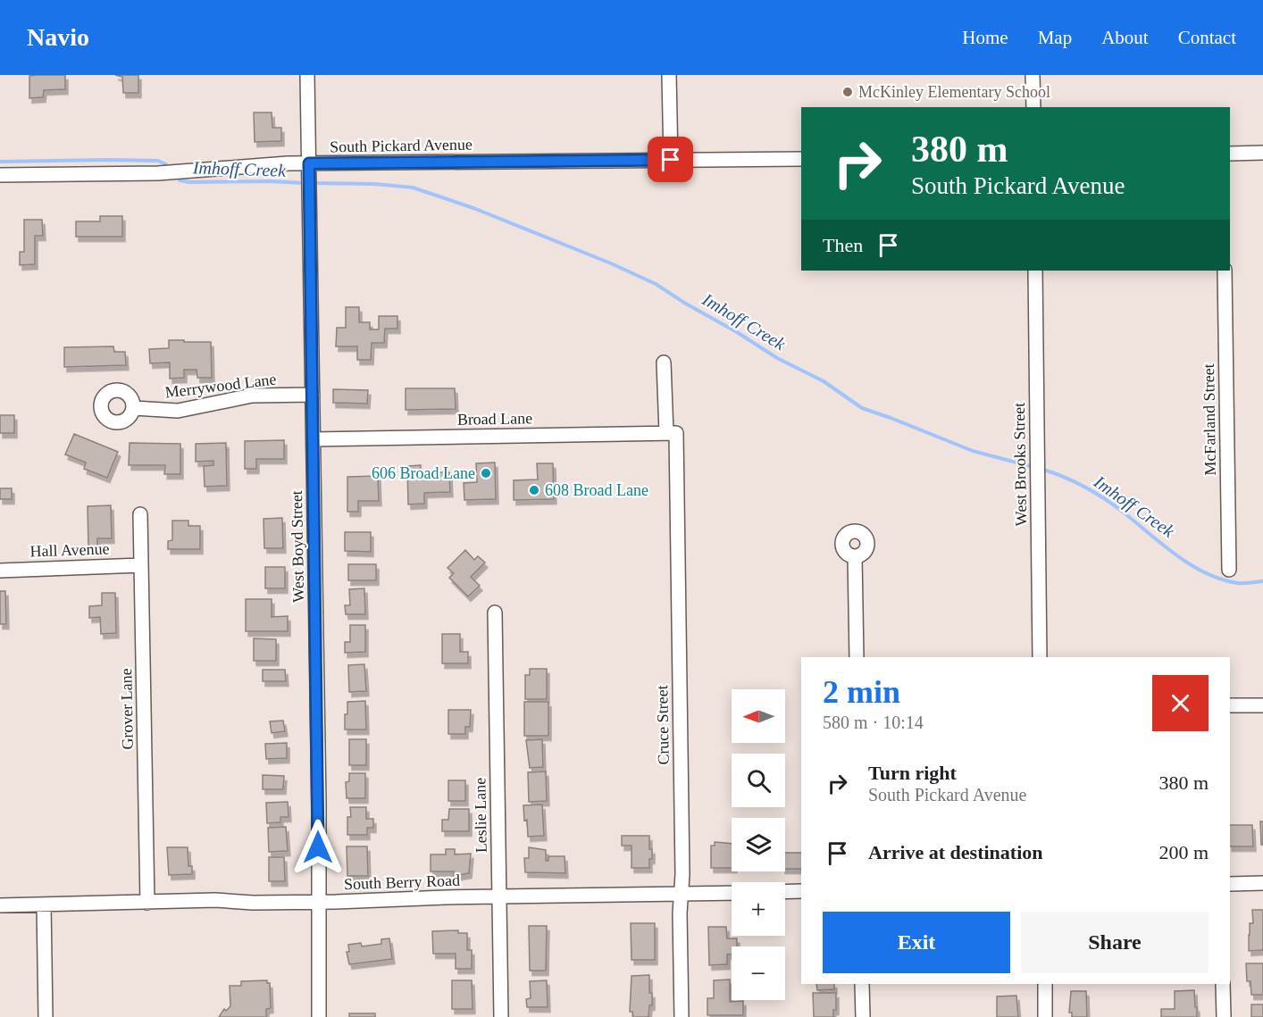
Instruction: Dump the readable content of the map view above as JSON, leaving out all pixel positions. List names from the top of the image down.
{
  "streets": {
    "street": [
      "South Pickard Avenue",
      "Merrywood Lane",
      "Broad Lane",
      "McFarland Street",
      "West Brooks Street",
      "West Boyd Street",
      "Hall Avenue",
      "Grover Lane",
      "Cruce Street",
      "Leslie Lane",
      "South Berry Road"
    ]
  },
  "crossings": [
    ["South Pickard Avenue", "West Boyd Street"],
    ["Merrywood Lane", "West Boyd Street"],
    ["Broad Lane", "West Boyd Street"],
    ["Broad Lane", "Cruce Street"],
    ["West Boyd Street", "South Berry Road"],
    ["Hall Avenue", "Grover Lane"],
    ["Grover Lane", "South Berry Road"],
    ["Cruce Street", "South Berry Road"],
    ["Leslie Lane", "South Berry Road"]
  ],
  "water": ["Imhoff Creek"],
  "places": ["McKinley Elementary School", "606 Broad Lane", "608 Broad Lane"],
  "north": "left",
  "page": {
    "header": "Navio",
    "nav": [
      "Home",
      "Map",
      "About",
      "Contact"
    ],
    "turn": ["380 m", "South Pickard Avenue"],
    "then": "Then",
    "heading": ["2 min", "580 m · 10:14"],
    "map_buttons": ["+", "−"],
    "list": [
      {
        "name": "Turn right",
        "note": "South Pickard Avenue",
        "value": "380 m"
      },
      {
        "name": "Arrive at destination",
        "value": "200 m"
      }
    ],
    "buttons": ["Exit", "Share"]
  }
}
